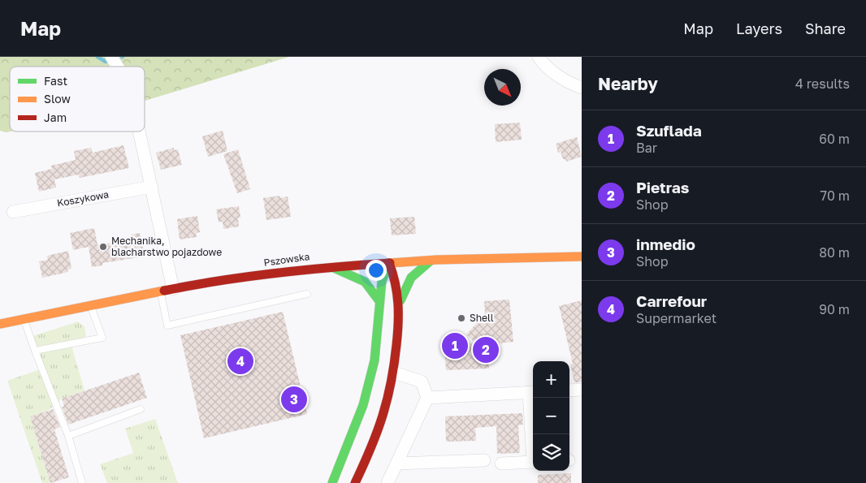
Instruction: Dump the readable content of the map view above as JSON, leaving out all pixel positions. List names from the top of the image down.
{
  "streets": {
    "main road": ["Pszowska"],
    "street": ["Koszykowa"]
  },
  "places": ["Mechanika, blacharstwo pojazdowe", "Shell"],
  "legend": ["Fast", "Slow", "Jam"],
  "north": "bottom right",
  "page": {
    "header": "Map",
    "nav": ["Map", "Layers", "Share"],
    "heading": ["Nearby", "4 results"],
    "list": [
      {
        "mark": "1",
        "name": "Szuflada",
        "note": "Bar",
        "value": "60 m"
      },
      {
        "mark": "2",
        "name": "Pietras",
        "note": "Shop",
        "value": "70 m"
      },
      {
        "mark": "3",
        "name": "inmedio",
        "note": "Shop",
        "value": "80 m"
      },
      {
        "mark": "4",
        "name": "Carrefour",
        "note": "Supermarket",
        "value": "90 m"
      }
    ],
    "pins": [
      "1",
      "2",
      "4",
      "3"
    ],
    "map_buttons": ["+", "−"]
  }
}
